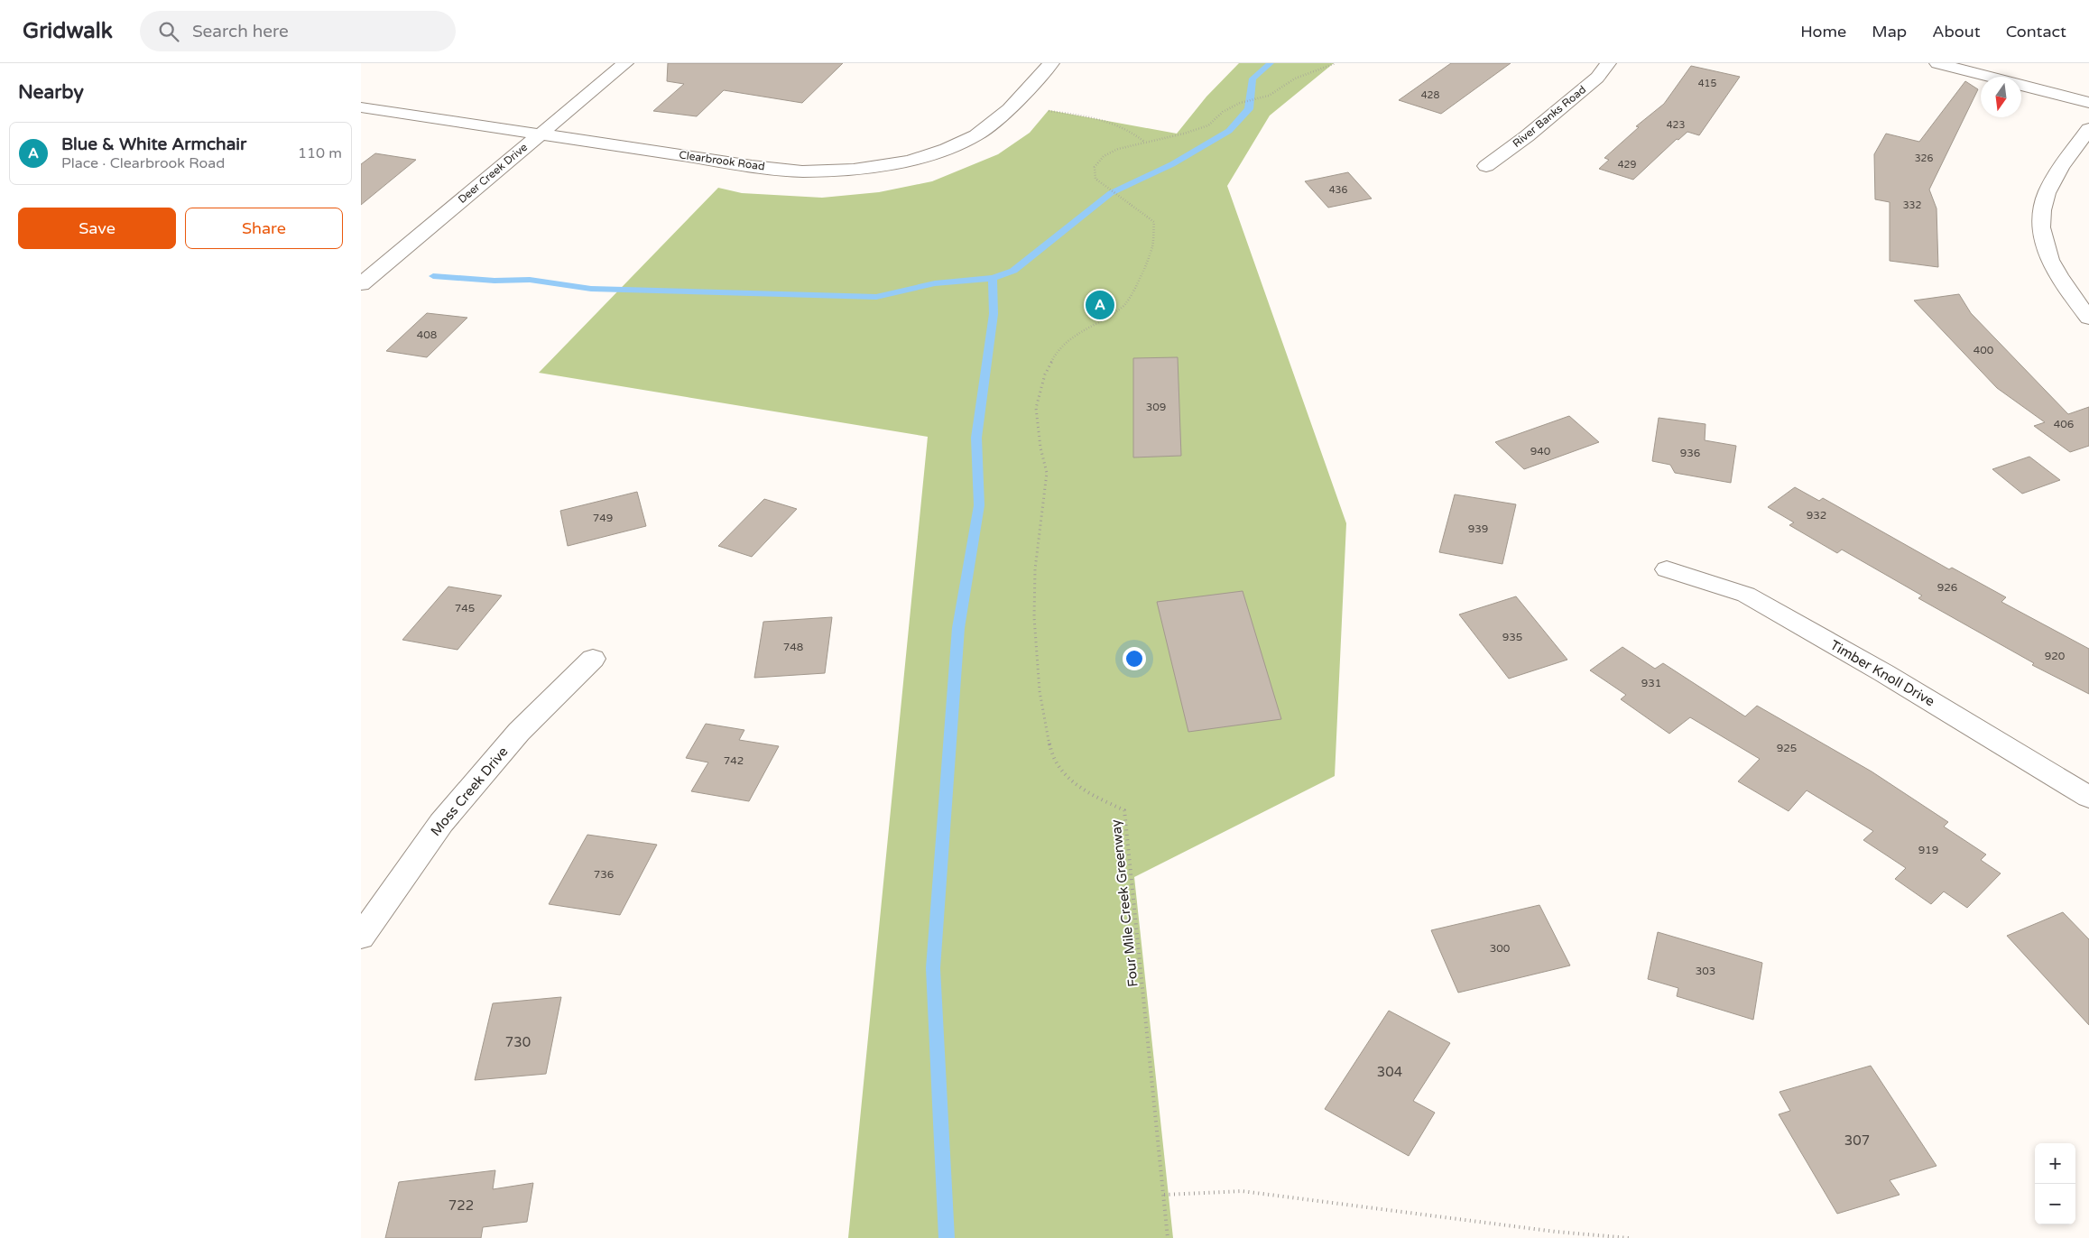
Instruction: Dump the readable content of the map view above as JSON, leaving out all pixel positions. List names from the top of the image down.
{
  "streets": {
    "street": [
      "River Banks Road",
      "Clearbrook Road",
      "Deer Creek Drive",
      "Timber Knoll Drive",
      "Moss Creek Drive"
    ],
    "path": ["Four Mile Creek Greenway"]
  },
  "crossings": [
    ["Clearbrook Road", "Deer Creek Drive"]
  ],
  "house_numbers": [
    "415",
    "428",
    "423",
    "326",
    "429",
    "436",
    "332",
    "408",
    "400",
    "309",
    "406",
    "940",
    "936",
    "932",
    "749",
    "939",
    "926",
    "745",
    "935",
    "748",
    "920",
    "931",
    "925",
    "742",
    "919",
    "736",
    "300",
    "303",
    "730",
    "304",
    "307",
    "722"
  ],
  "north": "bottom",
  "page": {
    "header": "Gridwalk",
    "search": "Search here",
    "nav": [
      "Home",
      "Map",
      "About",
      "Contact"
    ],
    "heading": "Nearby",
    "list": [
      {
        "mark": "A",
        "name": "Blue & White Armchair",
        "note": "Place · Clearbrook Road",
        "value": "110 m"
      }
    ],
    "buttons": ["Save", "Share"],
    "pins": "A",
    "map_buttons": ["+", "−"]
  }
}
